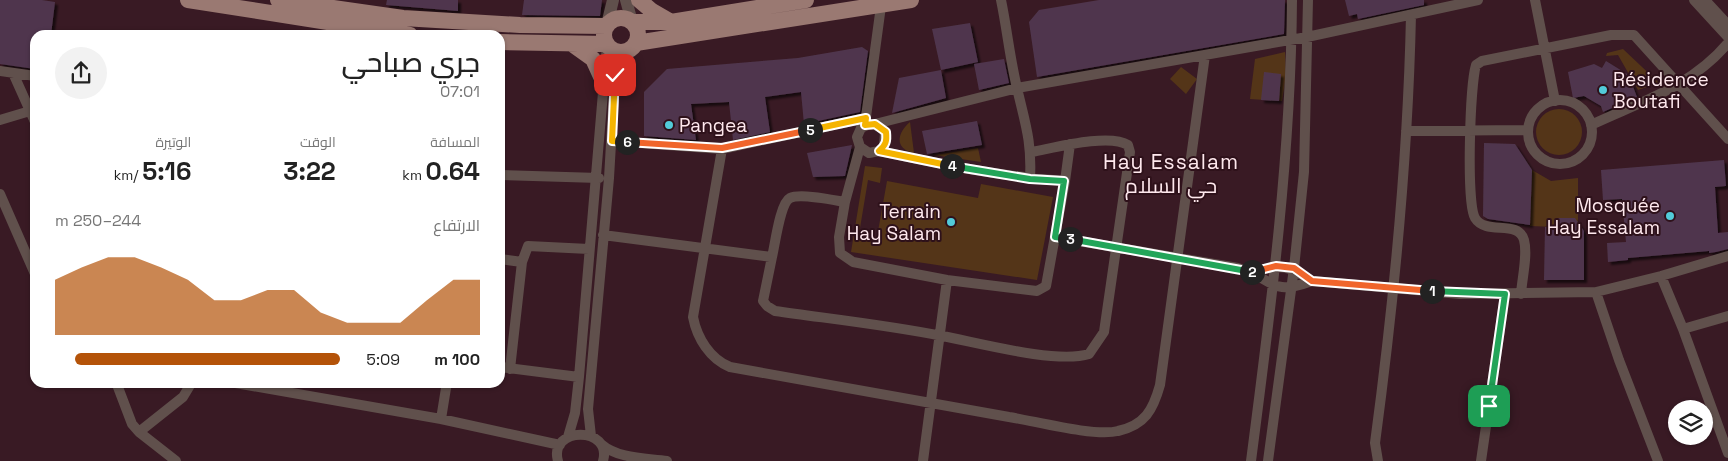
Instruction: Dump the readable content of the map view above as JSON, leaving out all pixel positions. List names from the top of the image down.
{
  "districts": ["Hay Essalam حي السلام"],
  "places": [
    "Résidence Boutafi",
    "Pangea",
    "Mosquée Hay Essalam",
    "Terrain Hay Salam"
  ],
  "page": {
    "heading": ["جري صباحي", "07:01"],
    "stats": [
      ["المسافة", "0.64 km"],
      ["الوقت", "3:22"],
      ["الوتيرة", "5:16 /km"]
    ],
    "pins": [
      "5",
      "6",
      "4",
      "3",
      "2",
      "1"
    ],
    "chart": ["الارتفاع", "244–250 m"],
    "list": [
      {
        "name": "100 m",
        "note": "5:09"
      }
    ]
  }
}
